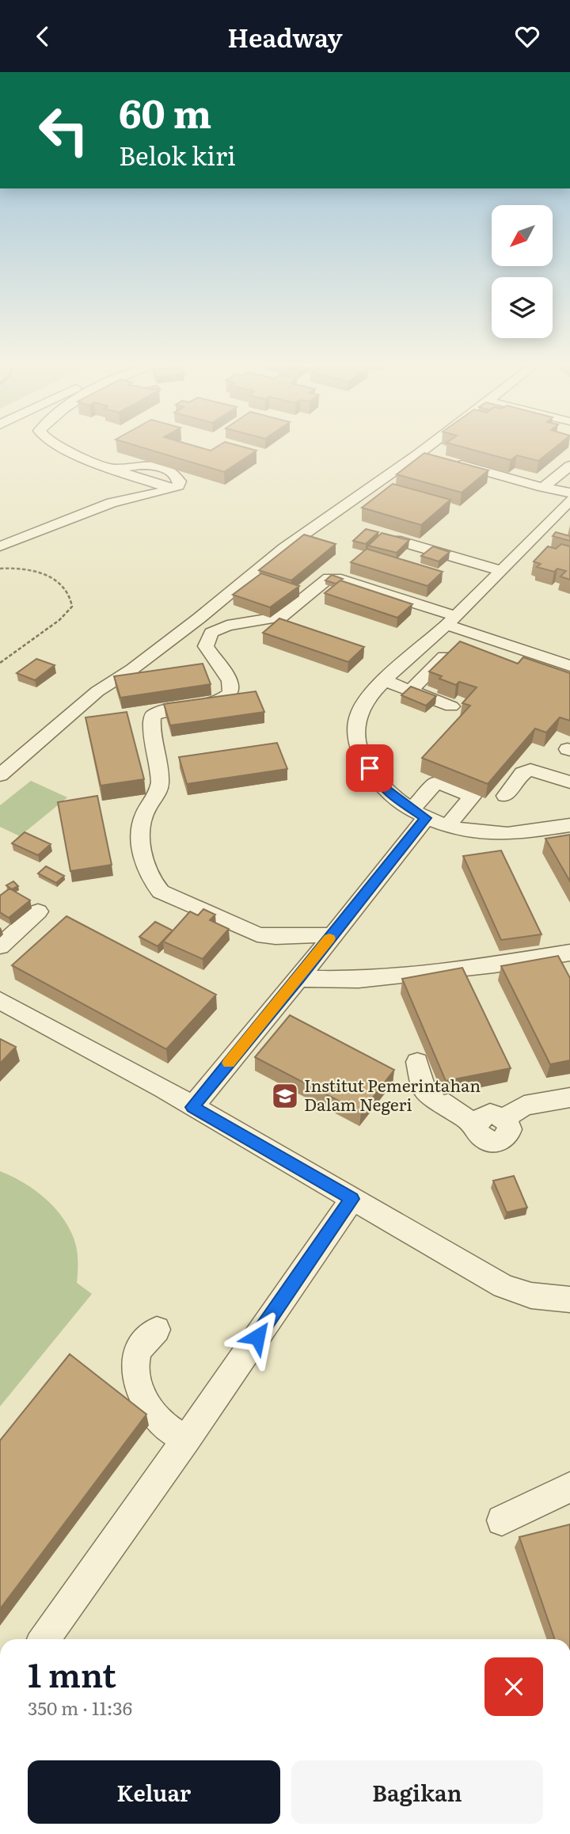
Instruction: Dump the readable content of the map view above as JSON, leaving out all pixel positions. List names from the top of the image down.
{
  "places": {
    "school or university": ["Institut Pemerintahan Dalam Negeri"]
  },
  "north": "bottom left",
  "page": {
    "header": "Headway",
    "turn": ["60 m", "Belok kiri"],
    "heading": ["1 mnt", "350 m · 11:36"],
    "buttons": ["Keluar", "Bagikan"]
  }
}
